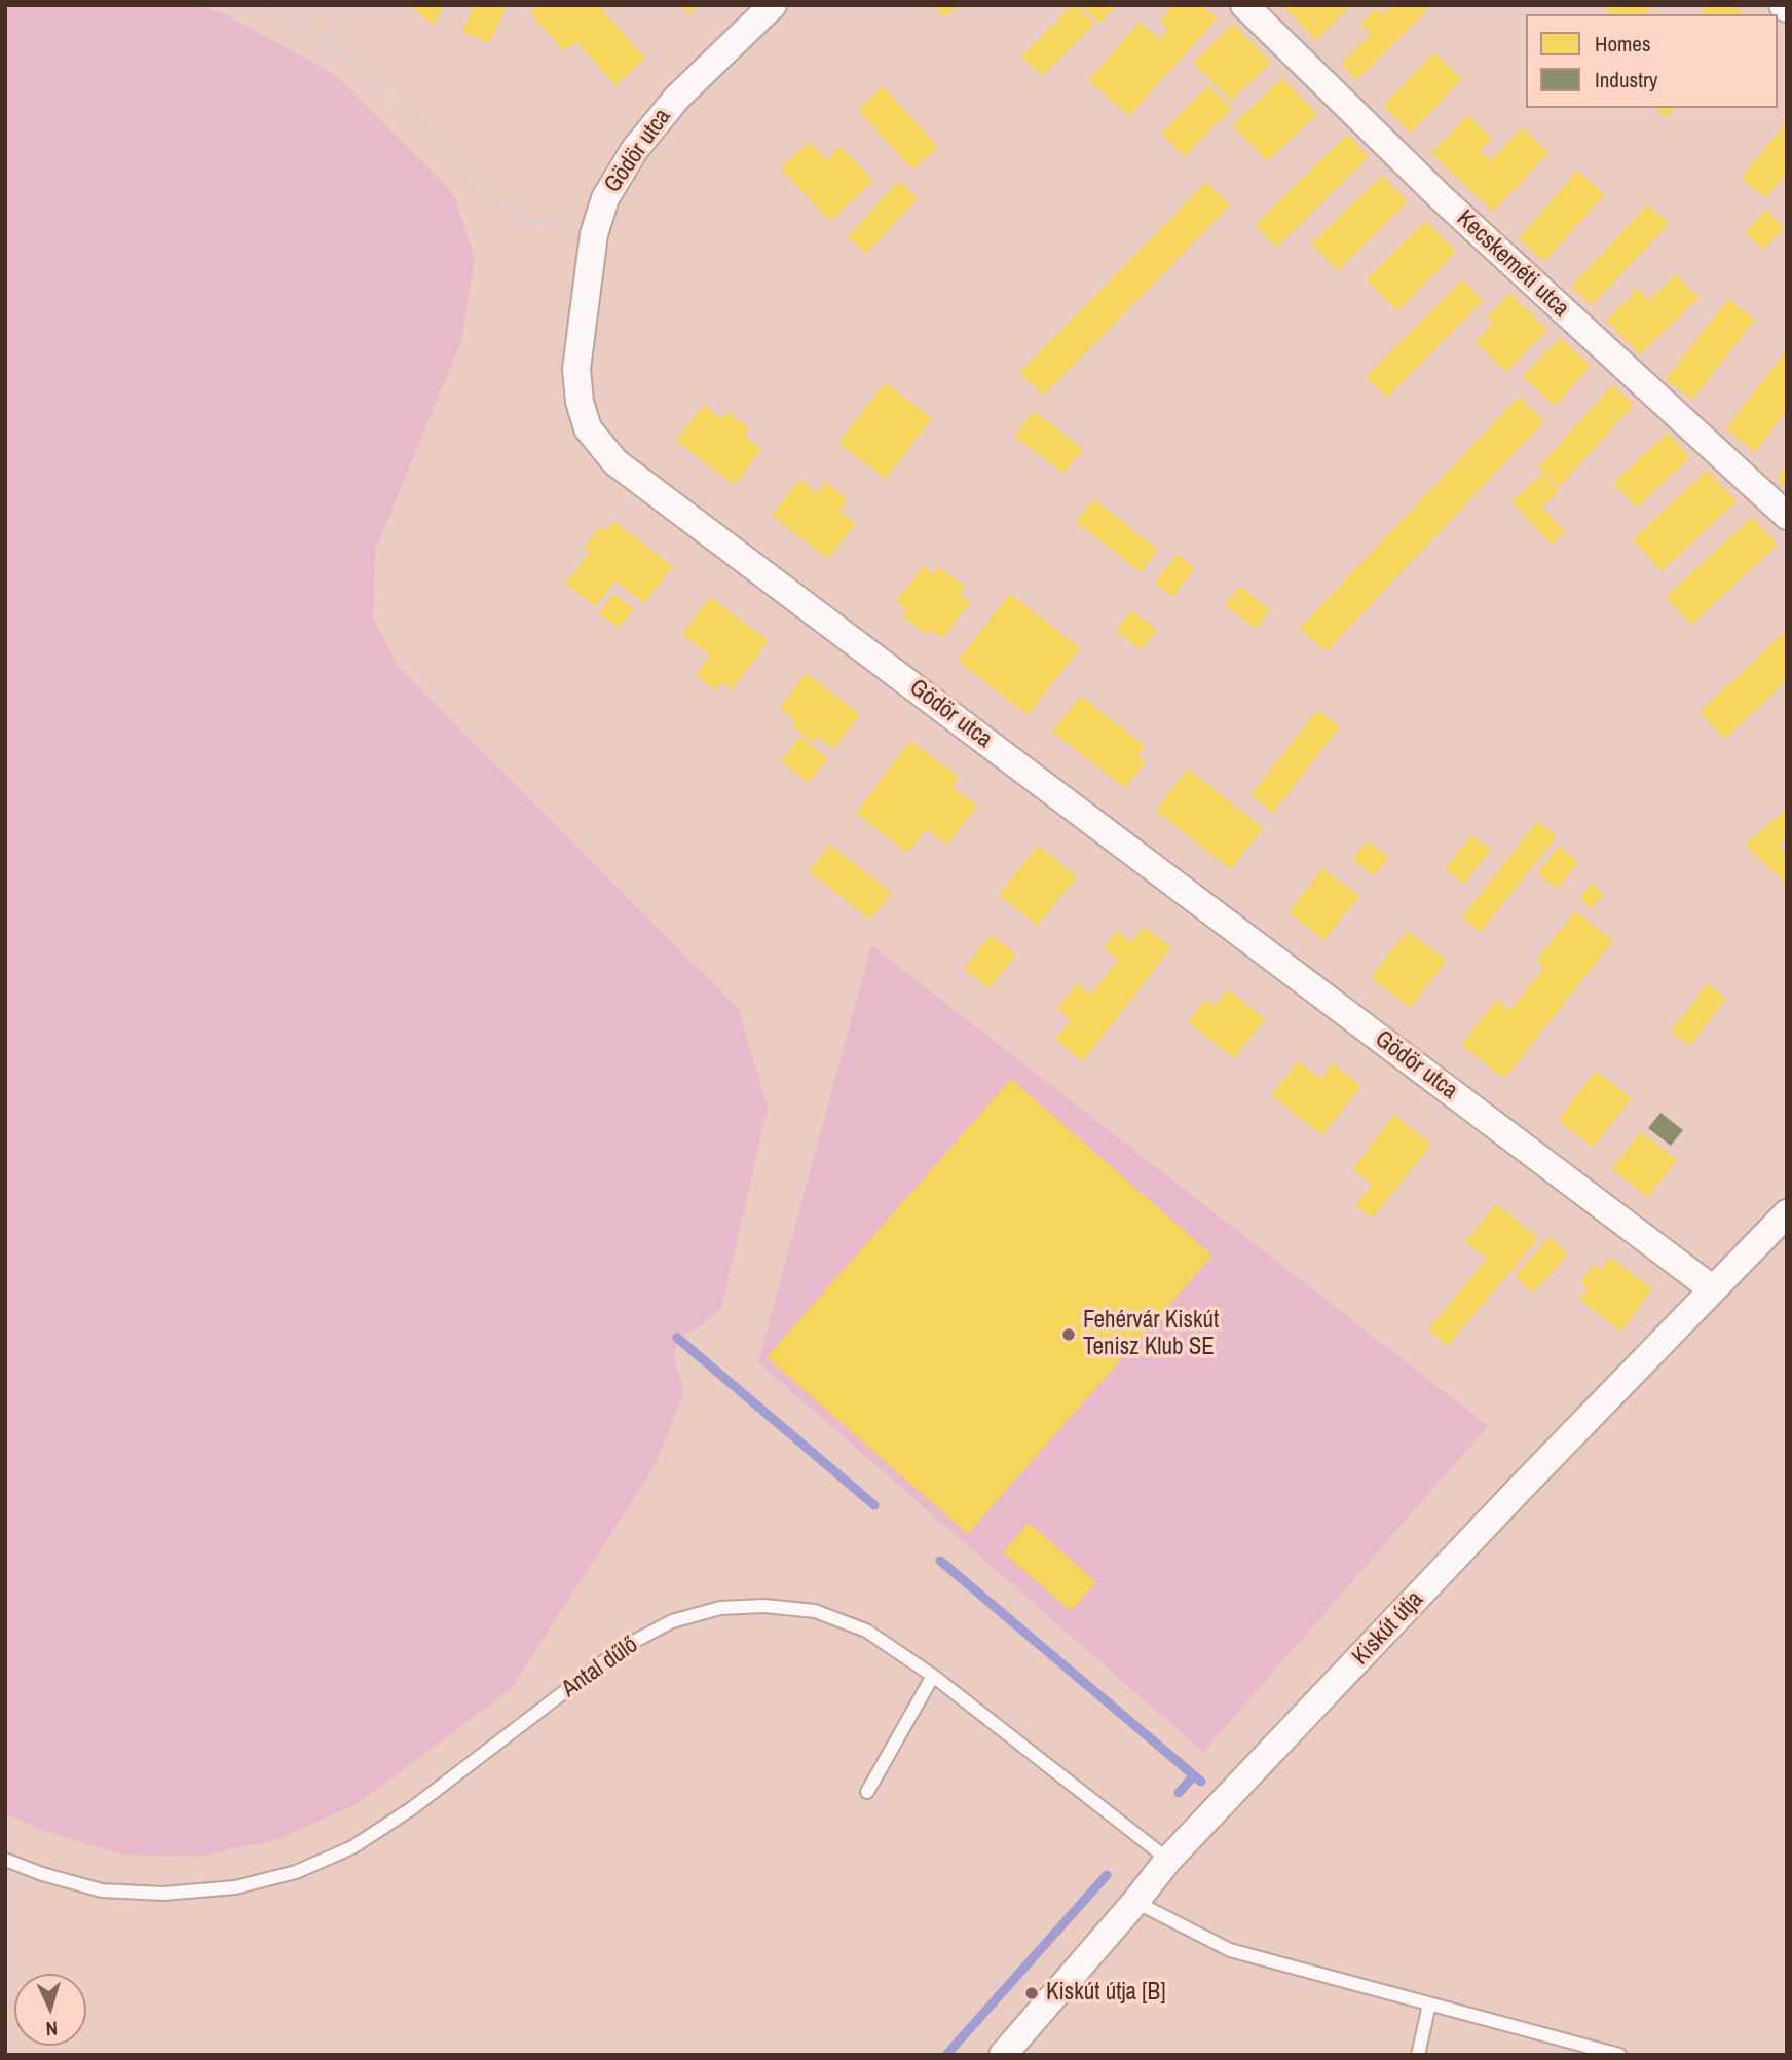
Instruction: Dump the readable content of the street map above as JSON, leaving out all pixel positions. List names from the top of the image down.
{
  "streets": {
    "street": ["Gödör utca", "Kecskeméti utca", "Kiskút útja"],
    "lane": ["Antal dűlő"]
  },
  "crossings": [
    ["Gödör utca", "Kiskút útja"],
    ["Kiskút útja", "Antal dűlő"]
  ],
  "places": ["Fehérvár Kiskút Tenisz Klub SE", "Kiskút útja [B]"],
  "legend": ["Homes", "Industry"],
  "north": "bottom"
}
